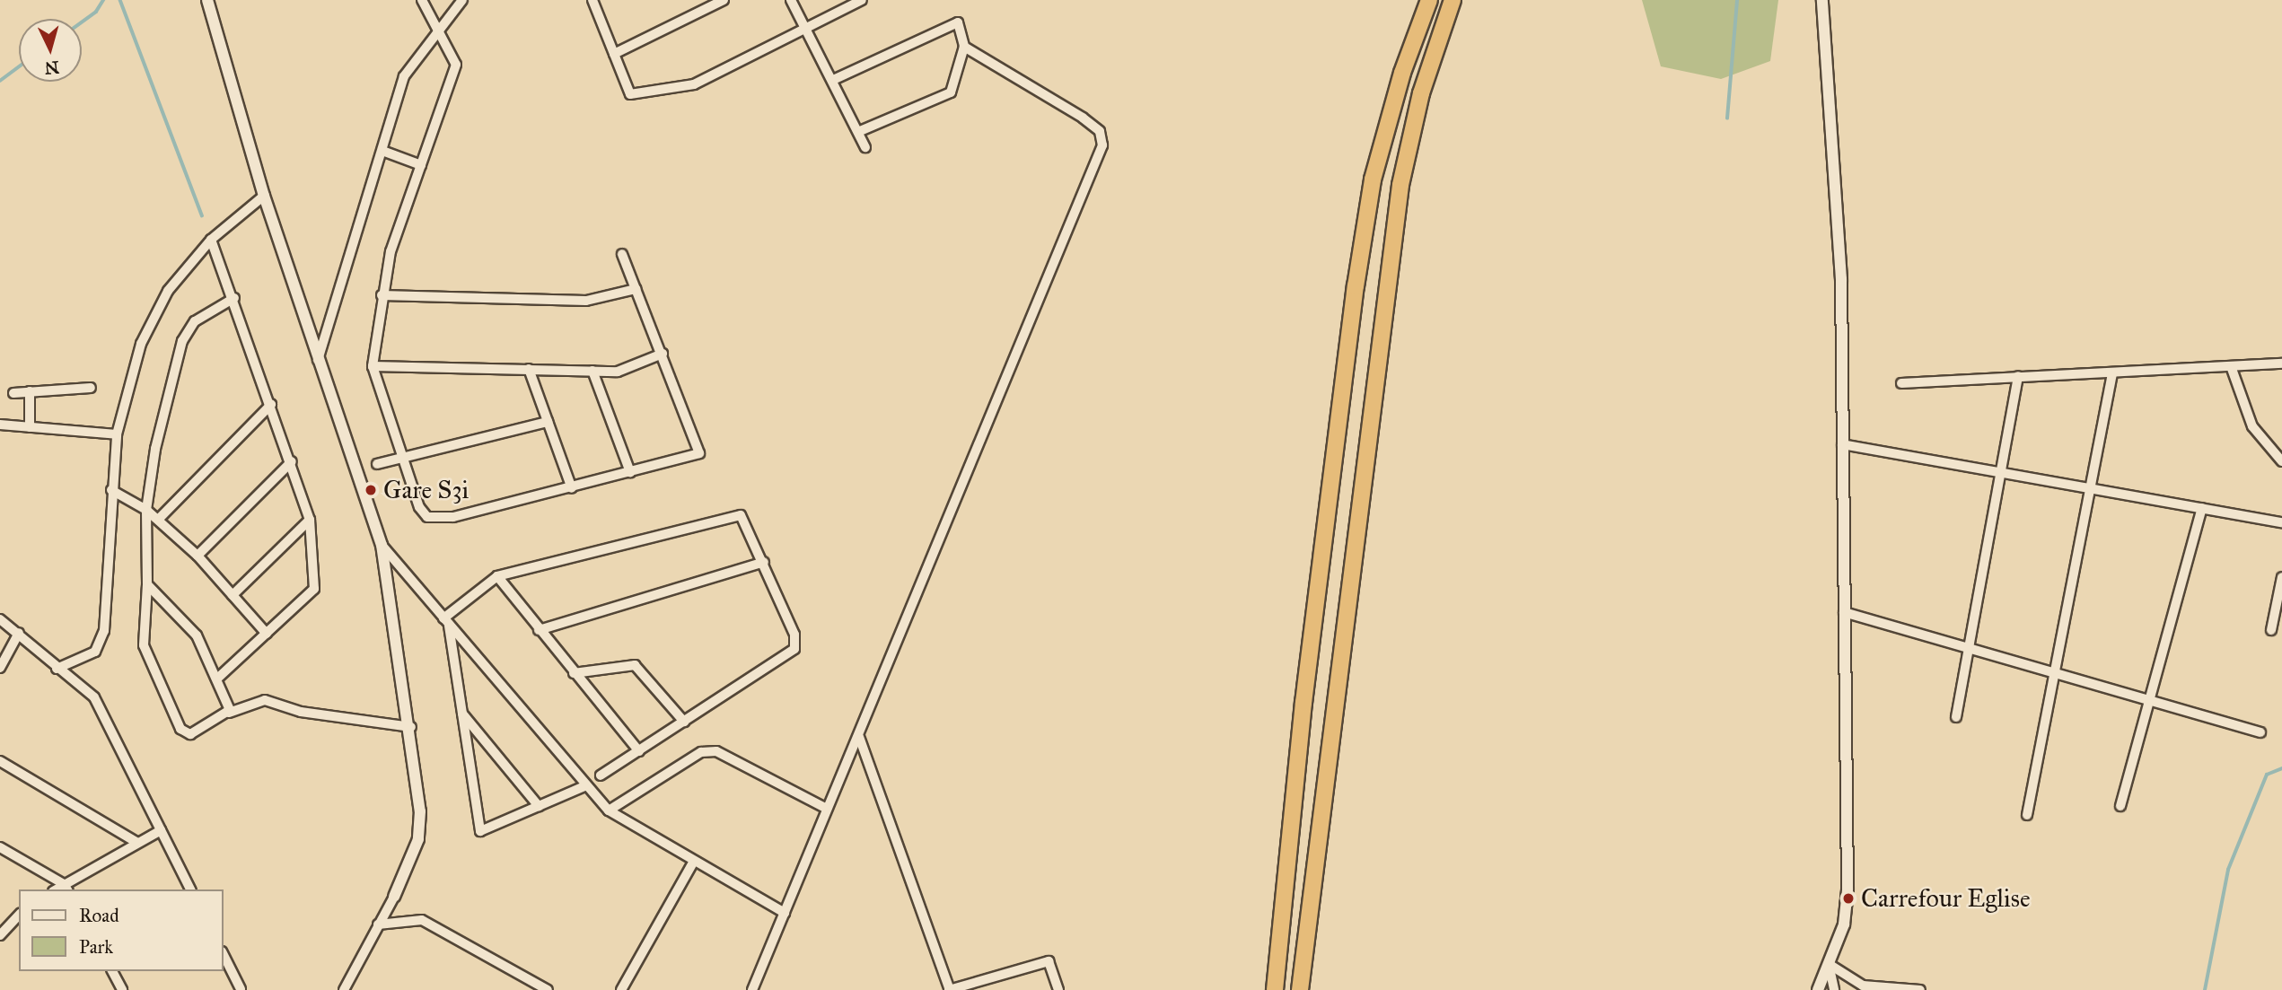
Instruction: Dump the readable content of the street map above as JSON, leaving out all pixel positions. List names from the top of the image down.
{
  "places": ["Gare S3i", "Carrefour Eglise"],
  "legend": ["Road", "Park"],
  "north": "bottom"
}
